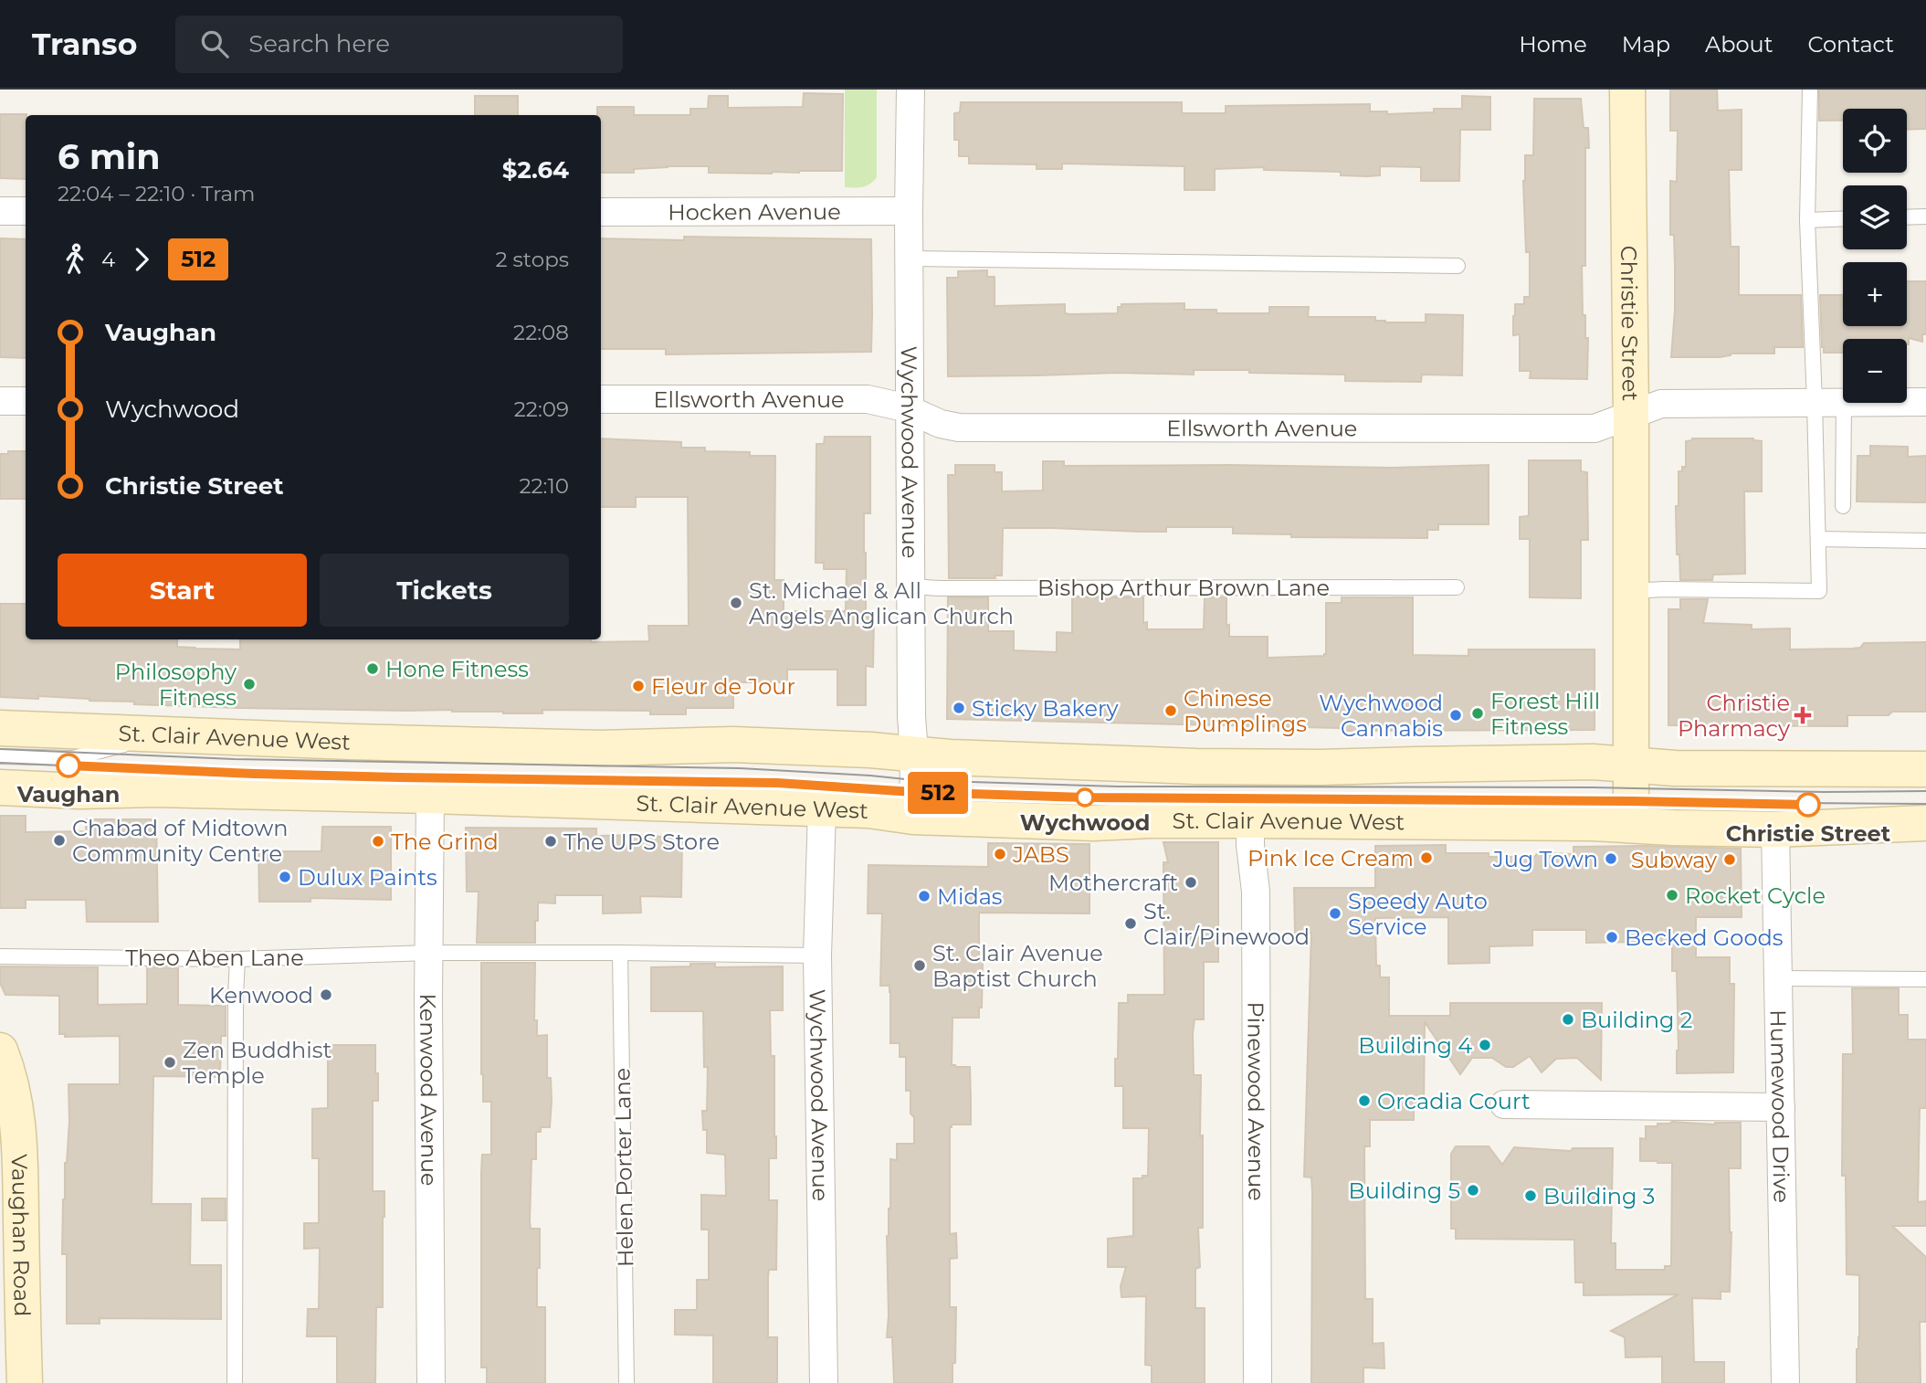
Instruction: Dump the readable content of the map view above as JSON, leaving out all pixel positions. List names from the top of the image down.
{
  "streets": {
    "main road": ["Christie Street", "St. Clair Avenue West", "Vaughan Road"],
    "street": [
      "Hocken Avenue",
      "Ellsworth Avenue",
      "Wychwood Avenue",
      "Kenwood Avenue",
      "Pinewood Avenue",
      "Humewood Drive"
    ],
    "lane": ["Bishop Arthur Brown Lane", "Theo Aben Lane", "Helen Porter Lane"]
  },
  "crossings": [
    ["Hocken Avenue", "Wychwood Avenue"],
    ["Christie Street", "Ellsworth Avenue"],
    ["Christie Street", "St. Clair Avenue West"],
    ["Ellsworth Avenue", "Wychwood Avenue"],
    ["Wychwood Avenue", "Bishop Arthur Brown Lane"],
    ["Wychwood Avenue", "St. Clair Avenue West"],
    ["Wychwood Avenue", "Theo Aben Lane"],
    ["St. Clair Avenue West", "Kenwood Avenue"],
    ["St. Clair Avenue West", "Pinewood Avenue"],
    ["St. Clair Avenue West", "Humewood Drive"],
    ["Theo Aben Lane", "Kenwood Avenue"],
    ["Theo Aben Lane", "Helen Porter Lane"]
  ],
  "places": {
    "other": [
      "St. Michael & All Angels Anglican Church",
      "Hone Fitness",
      "Philosophy Fitness",
      "Fleur de Jour",
      "Sticky Bakery",
      "Chinese Dumplings",
      "Forest Hill Fitness",
      "Wychwood Cannabis",
      "Vaughan",
      "Wychwood",
      "Christie Street",
      "Chabad of Midtown Community Centre",
      "The Grind",
      "The UPS Store",
      "JABS",
      "Pink Ice Cream",
      "Jug Town",
      "Subway",
      "Dulux Paints",
      "Mothercraft",
      "Rocket Cycle",
      "Midas",
      "Speedy Auto Service",
      "St. Clair/Pinewood",
      "Becked Goods",
      "St. Clair Avenue Baptist Church",
      "Kenwood",
      "Building 2",
      "Building 4",
      "Zen Buddhist Temple",
      "Orcadia Court",
      "Building 5",
      "Building 3"
    ],
    "health": ["Christie Pharmacy"]
  },
  "lines": ["tram line 512"],
  "page": {
    "header": "Transo",
    "search": "Search here",
    "nav": [
      "Home",
      "Map",
      "About",
      "Contact"
    ],
    "on_map": "512",
    "map_buttons": ["+", "−"],
    "heading": ["6 min", "22:04 – 22:10 · Tram", "$2.64"],
    "legs": ["4", "512", "2 stops"],
    "list": [
      {
        "name": "Vaughan",
        "value": "22:08"
      },
      {
        "name": "Wychwood",
        "value": "22:09"
      },
      {
        "name": "Christie Street",
        "value": "22:10"
      }
    ],
    "buttons": ["Start", "Tickets"]
  }
}
